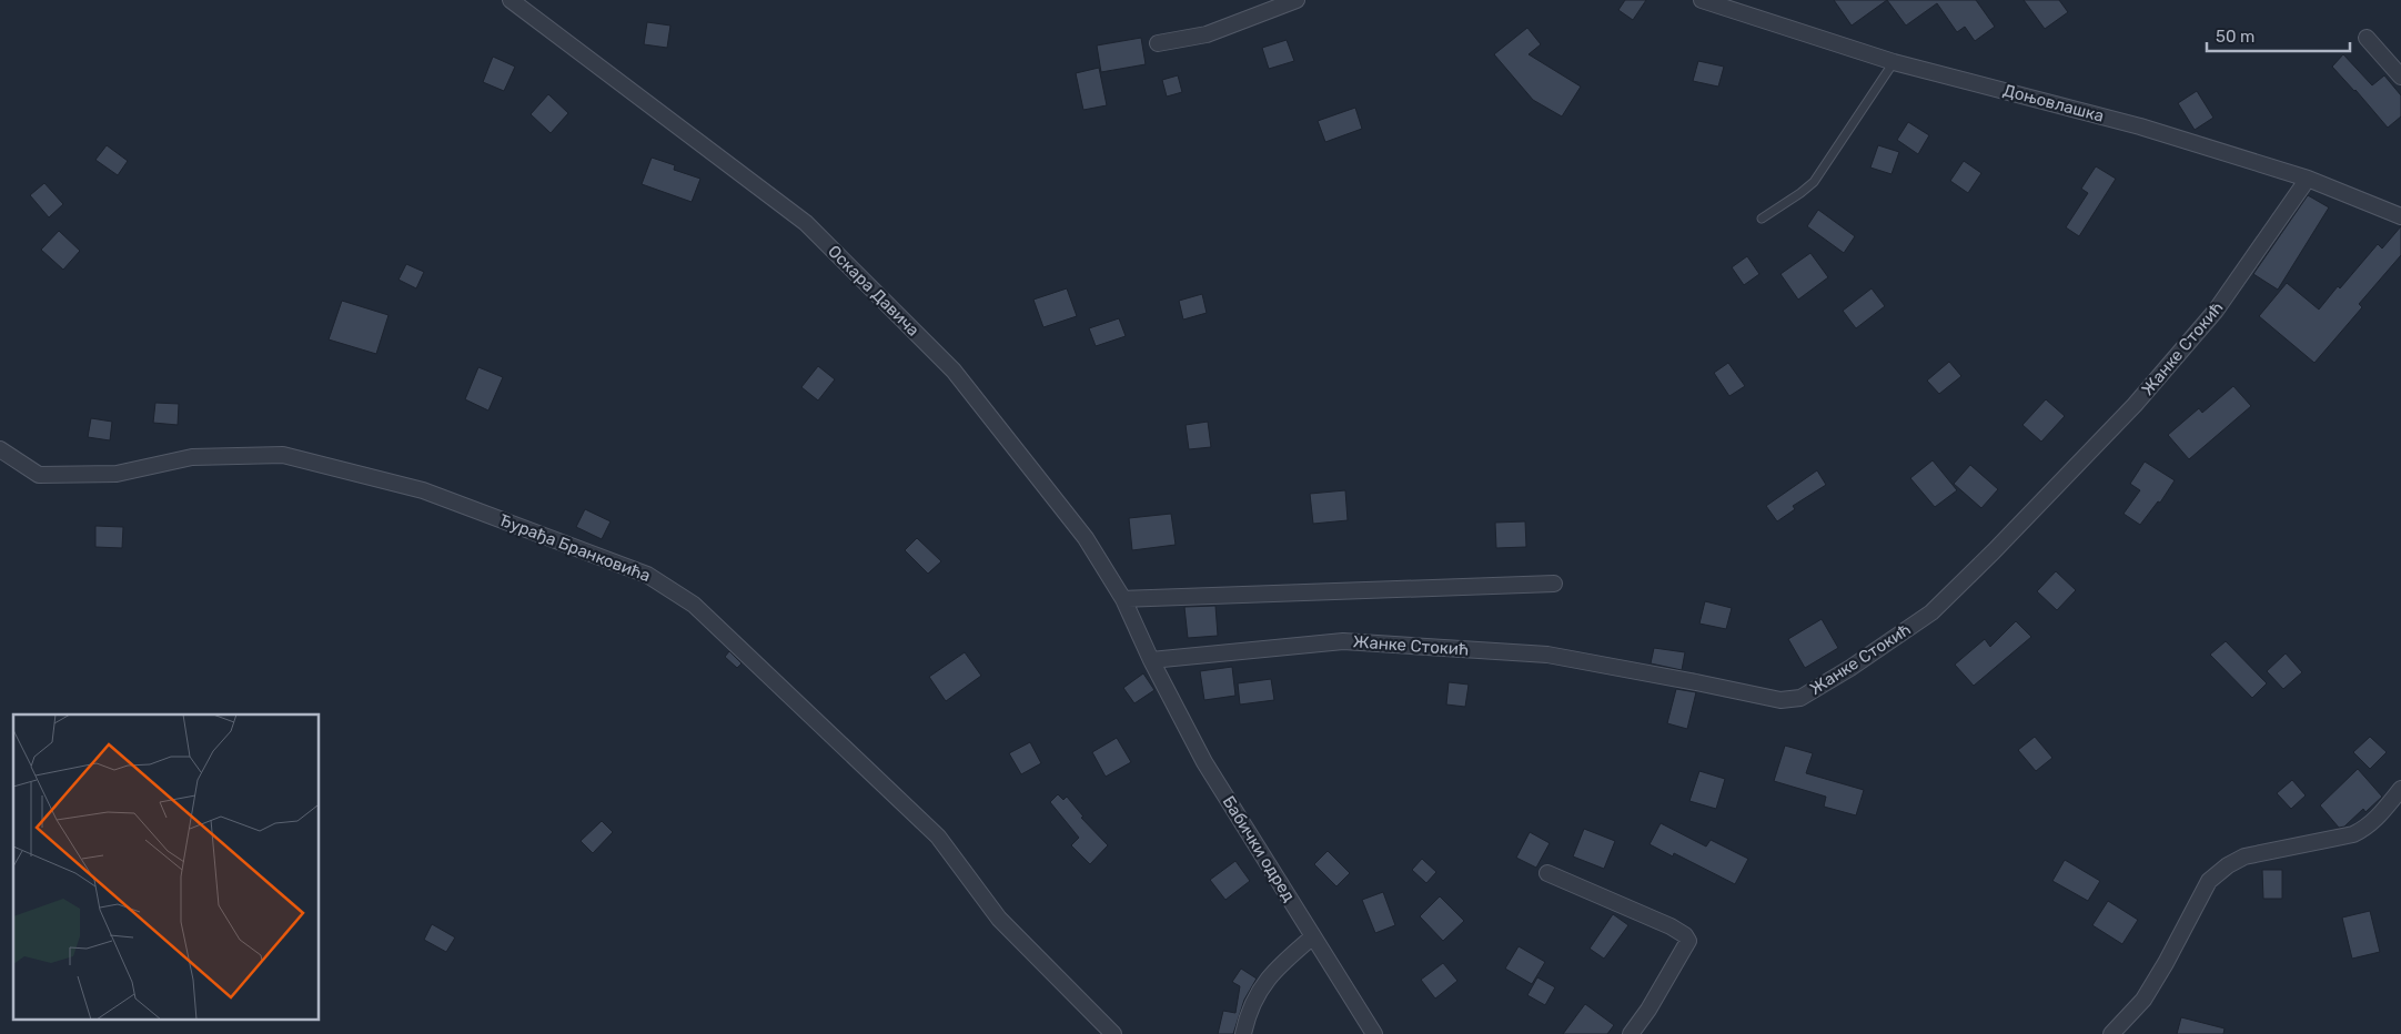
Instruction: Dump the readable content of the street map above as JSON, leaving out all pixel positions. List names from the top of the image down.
{
  "streets": {
    "street": [
      "Доњовлашка",
      "Оскара Давича",
      "Жанке Стокић",
      "Ђурађа Бранковића",
      "Бабички одред"
    ]
  },
  "crossings": [
    ["Доњовлашка", "Жанке Стокић"],
    ["Оскара Давича", "Жанке Стокић"],
    ["Оскара Давича", "Бабички одред"],
    ["Жанке Стокић", "Бабички одред"]
  ],
  "scale_bar": "50 m"
}
